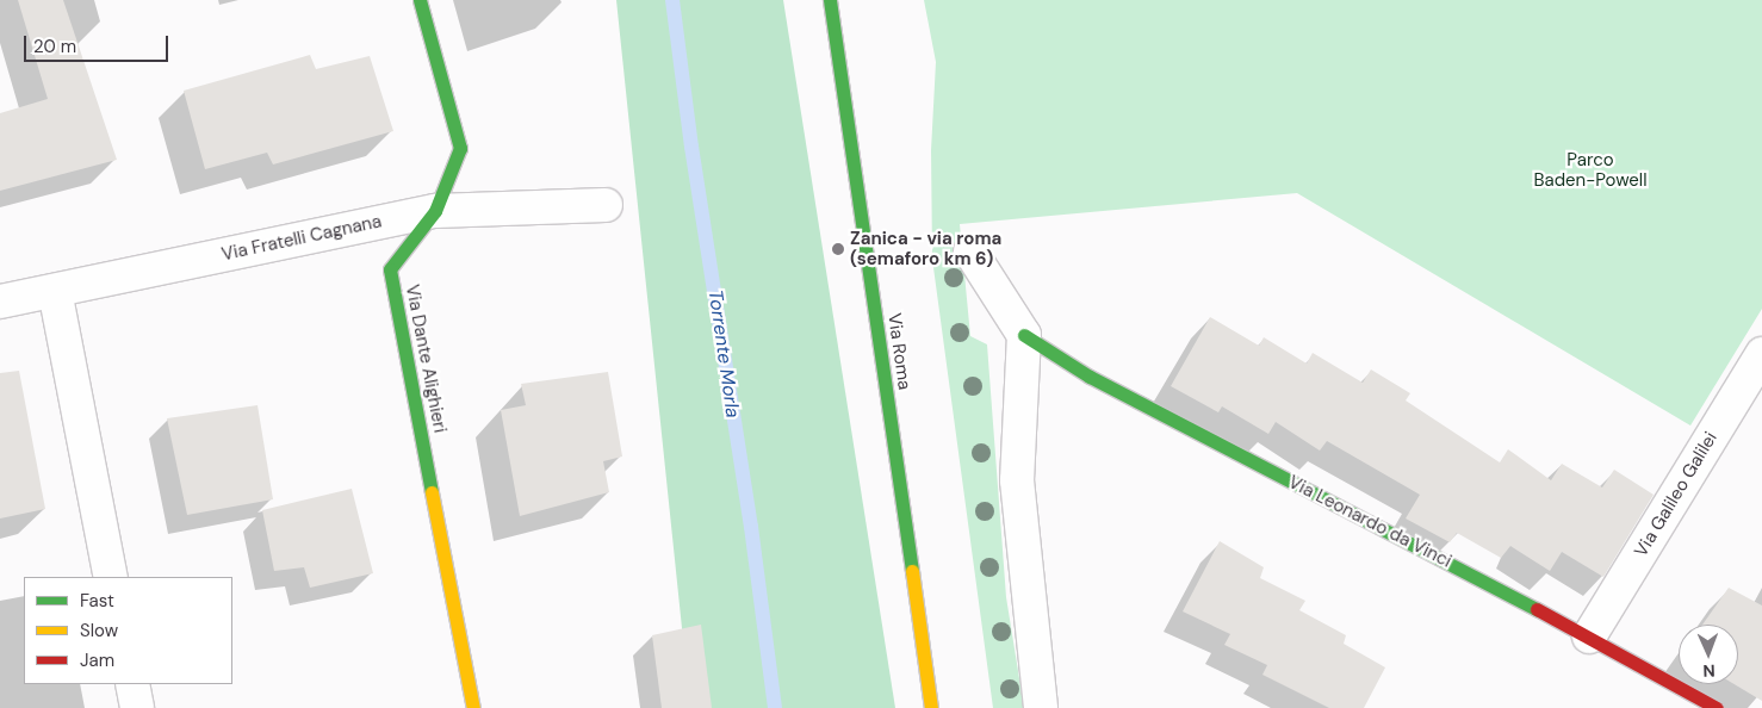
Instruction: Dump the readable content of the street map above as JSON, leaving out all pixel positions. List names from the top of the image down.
{
  "streets": {
    "street": [
      "Via Fratelli Cagnana",
      "Via Roma",
      "Via Dante Alighieri",
      "Via Galileo Galilei",
      "Via Leonardo da Vinci"
    ]
  },
  "crossings": [
    ["Via Fratelli Cagnana", "Via Dante Alighieri"],
    ["Via Galileo Galilei", "Via Leonardo da Vinci"]
  ],
  "water": ["Torrente Morla"],
  "parks": ["Parco Baden-Powell"],
  "places": ["Zanica - via roma (semaforo km 6)"],
  "legend": ["Fast", "Slow", "Jam"],
  "scale_bar": "20 m",
  "north": "bottom"
}
